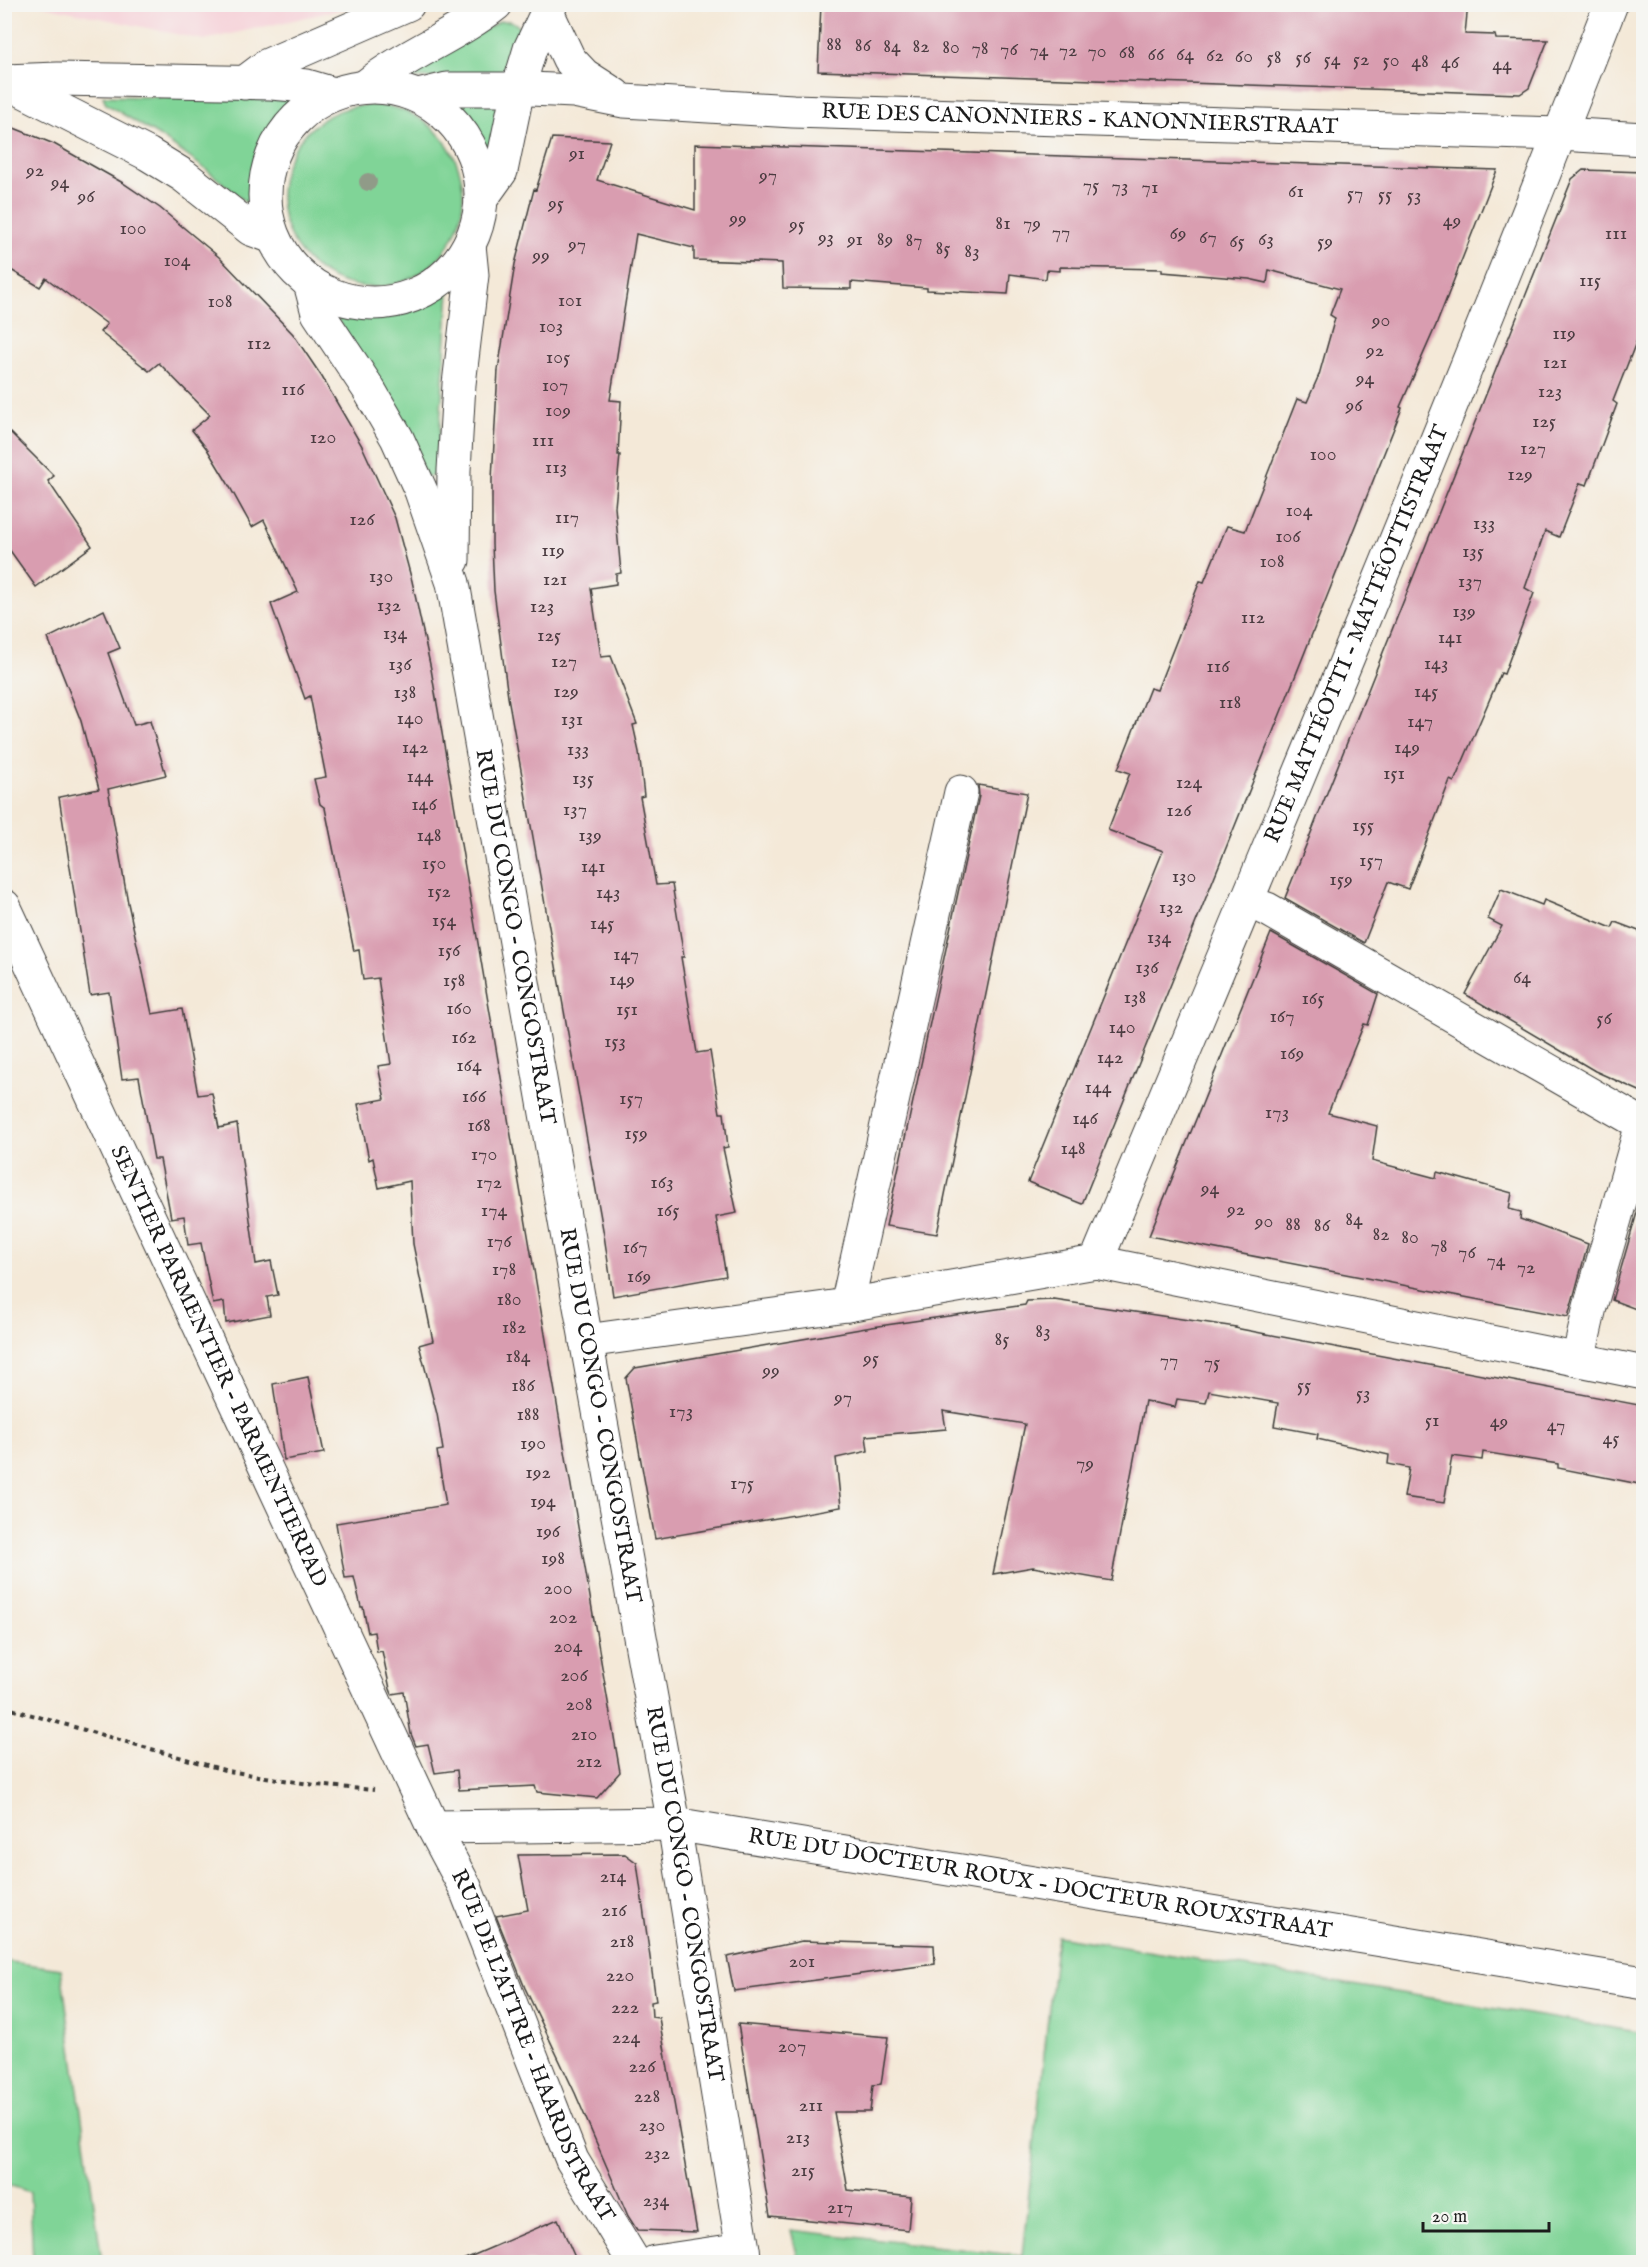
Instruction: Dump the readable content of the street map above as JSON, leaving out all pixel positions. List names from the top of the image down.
{
  "streets": {
    "street": [
      "RUE DES CANONNIERS - KANONNIERSTRAAT",
      "RUE MATTÉOTTI - MATTÉOTTISTRAAT",
      "RUE DU CONGO - CONGOSTRAAT",
      "SENTIER PARMENTIER - PARMENTIERPAD",
      "RUE DU DOCTEUR ROUX - DOCTEUR ROUXSTRAAT",
      "RUE DE L'ATTRE - HAARDSTRAAT"
    ]
  },
  "crossings": [
    ["RUE DES CANONNIERS - KANONNIERSTRAAT", "RUE MATTÉOTTI - MATTÉOTTISTRAAT"],
    ["RUE DU CONGO - CONGOSTRAAT", "RUE DU DOCTEUR ROUX - DOCTEUR ROUXSTRAAT"],
    ["SENTIER PARMENTIER - PARMENTIERPAD", "RUE DU DOCTEUR ROUX - DOCTEUR ROUXSTRAAT"],
    ["SENTIER PARMENTIER - PARMENTIERPAD", "RUE DE L'ATTRE - HAARDSTRAAT"],
    ["RUE DU DOCTEUR ROUX - DOCTEUR ROUXSTRAAT", "RUE DE L'ATTRE - HAARDSTRAAT"]
  ],
  "house_numbers": [
    "88",
    "86",
    "84",
    "82",
    "80",
    "78",
    "76",
    "74",
    "72",
    "70",
    "68",
    "66",
    "64",
    "62",
    "60",
    "58",
    "56",
    "54",
    "52",
    "50",
    "48",
    "46",
    "44",
    "91",
    "92",
    "97",
    "94",
    "75",
    "73",
    "71",
    "61",
    "57",
    "55",
    "53",
    "96",
    "95",
    "99",
    "49",
    "81",
    "79",
    "95",
    "100",
    "77",
    "69",
    "111",
    "93",
    "67",
    "91",
    "89",
    "63",
    "87",
    "65",
    "59",
    "97",
    "85",
    "83",
    "99",
    "104",
    "115",
    "101",
    "108",
    "90",
    "103",
    "119",
    "112",
    "92",
    "105",
    "121",
    "94",
    "107",
    "116",
    "123",
    "96",
    "109",
    "125",
    "120",
    "111",
    "127",
    "100",
    "113",
    "129",
    "104",
    "117",
    "126",
    "133",
    "106",
    "119",
    "135",
    "108",
    "130",
    "121",
    "137",
    "132",
    "123",
    "139",
    "112",
    "134",
    "125",
    "141",
    "127",
    "143",
    "136",
    "116",
    "129",
    "145",
    "138",
    "118",
    "140",
    "131",
    "147",
    "142",
    "149",
    "133",
    "151",
    "144",
    "135",
    "124",
    "146",
    "137",
    "126",
    "155",
    "148",
    "139",
    "157",
    "150",
    "141",
    "130",
    "159",
    "152",
    "143",
    "132",
    "154",
    "145",
    "134",
    "156",
    "147",
    "136",
    "64",
    "149",
    "158",
    "138",
    "165",
    "160",
    "151",
    "167",
    "56",
    "140",
    "162",
    "153",
    "169",
    "142",
    "164",
    "144",
    "166",
    "157",
    "173",
    "146",
    "168",
    "159",
    "148",
    "170",
    "172",
    "163",
    "94",
    "92",
    "174",
    "165",
    "84",
    "90",
    "88",
    "86",
    "82",
    "80",
    "176",
    "78",
    "167",
    "76",
    "74",
    "72",
    "178",
    "169",
    "180",
    "182",
    "83",
    "85",
    "184",
    "95",
    "77",
    "75",
    "99",
    "186",
    "55",
    "53",
    "97",
    "173",
    "188",
    "51",
    "49",
    "47",
    "45",
    "190",
    "79",
    "192",
    "175",
    "194",
    "196",
    "198",
    "200",
    "202",
    "204",
    "206",
    "208",
    "210",
    "212",
    "214",
    "216",
    "218",
    "201",
    "220",
    "222",
    "224",
    "207",
    "226",
    "228",
    "211",
    "230",
    "213",
    "232",
    "215",
    "234",
    "217"
  ],
  "scale_bar": "20 m"
}
